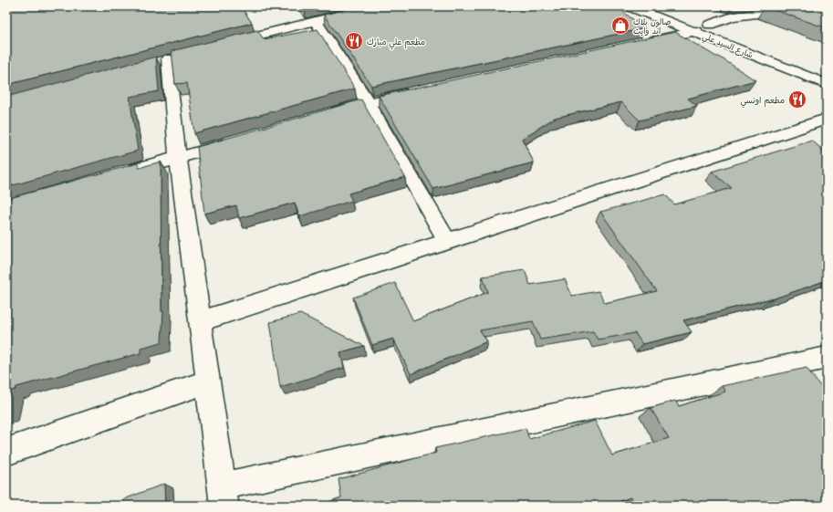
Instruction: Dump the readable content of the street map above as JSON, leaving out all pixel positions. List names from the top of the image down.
{
  "streets": {
    "street": ["شارع السيد علي"]
  },
  "places": {
    "shop": ["صالون بلاك اند وايت"],
    "restaurant": ["مطعم علي مبارك", "مطعم اونسي"]
  }
}
